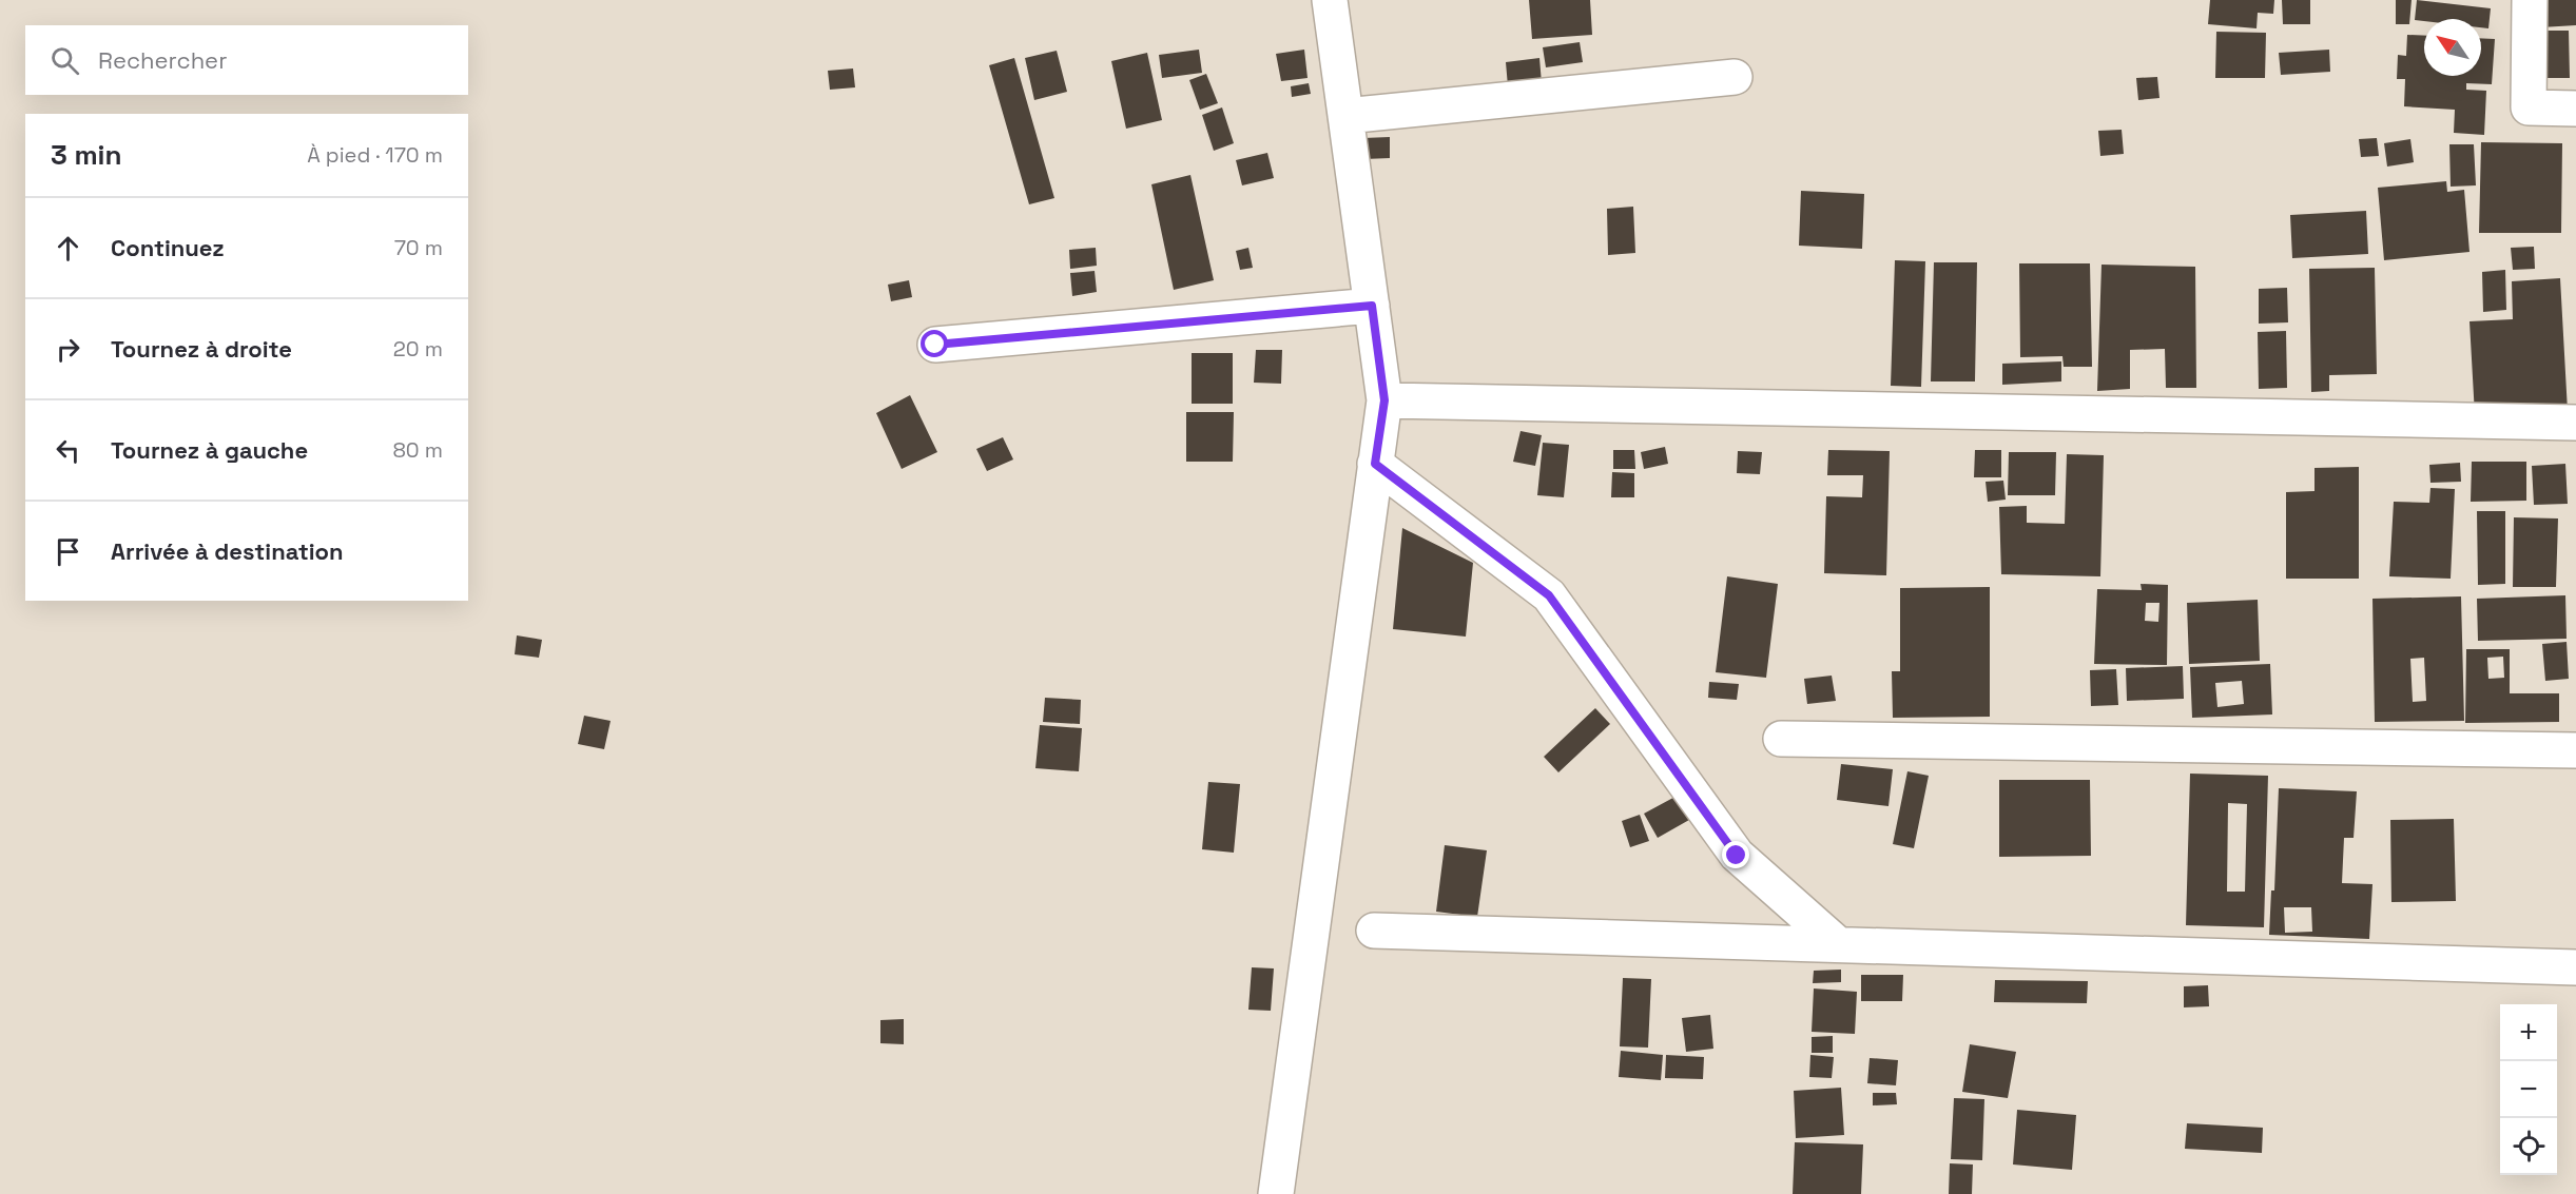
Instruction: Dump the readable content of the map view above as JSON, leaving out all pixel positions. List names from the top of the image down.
{
  "north": "top left",
  "page": {
    "search": "Rechercher",
    "heading": ["3 min", "À pied · 170 m"],
    "list": [
      ["Continuez", "70 m"],
      ["Tournez à droite", "20 m"],
      ["Tournez à gauche", "80 m"],
      "Arrivée à destination"
    ],
    "map_buttons": ["+", "−"]
  }
}
